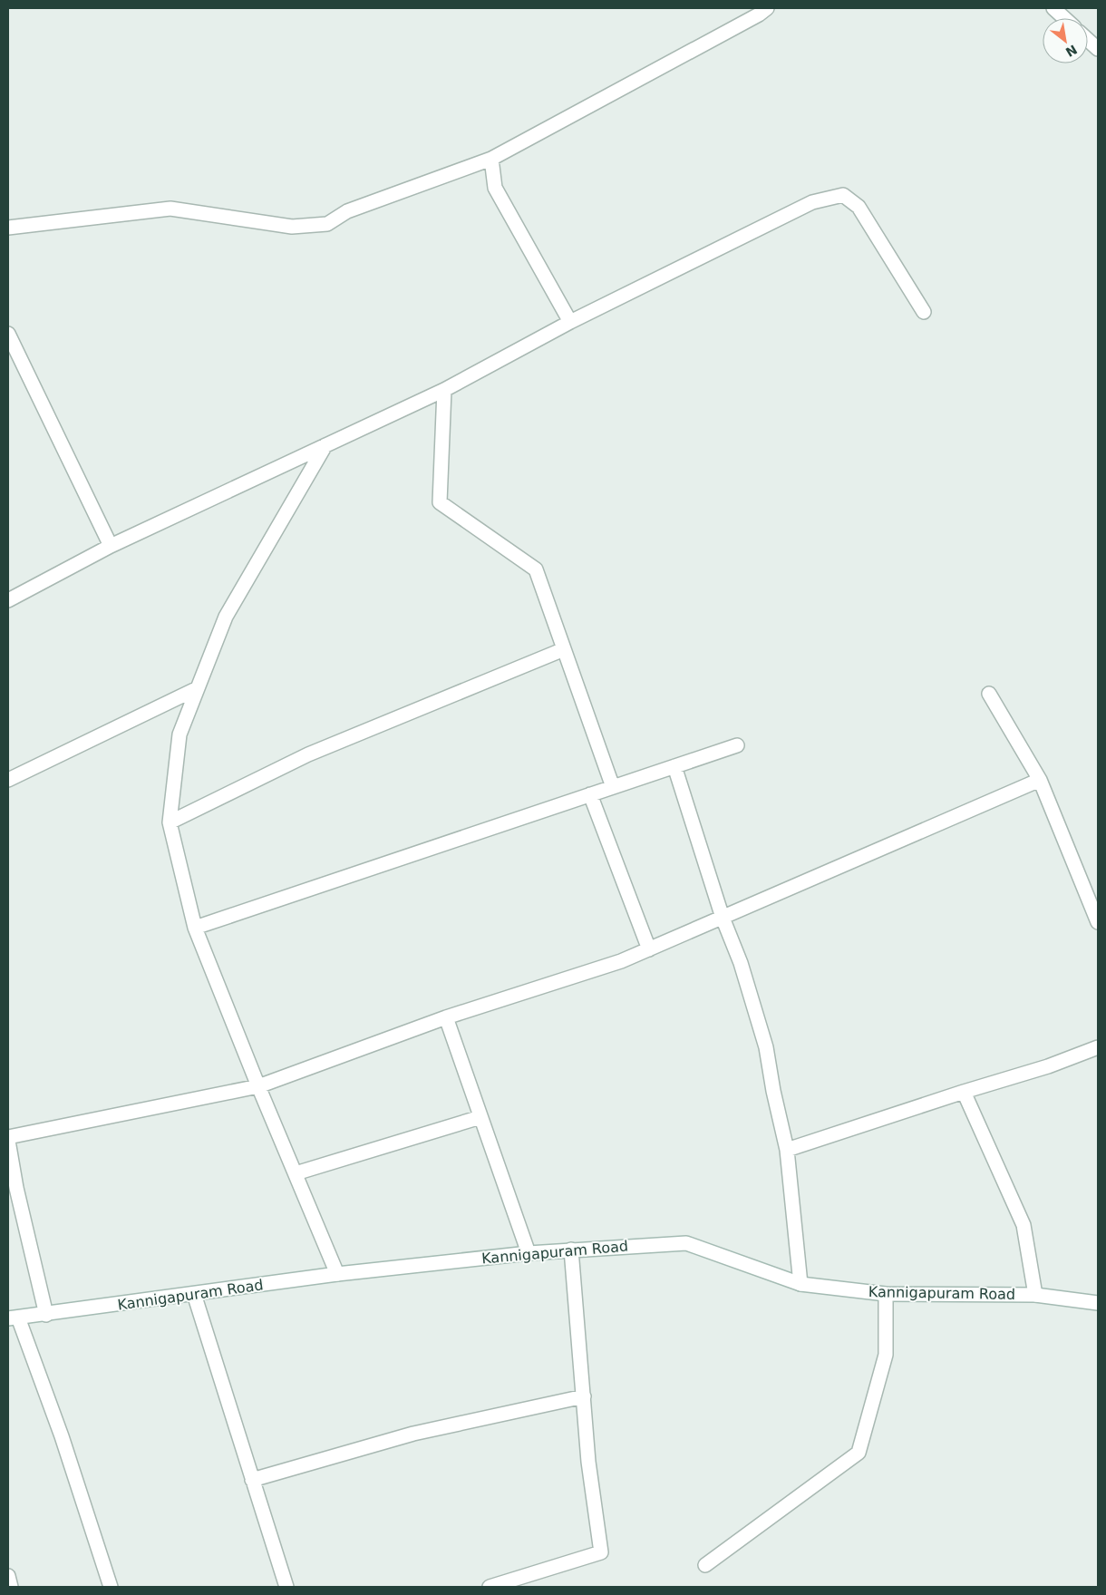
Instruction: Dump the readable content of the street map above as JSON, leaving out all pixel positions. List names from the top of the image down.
{
  "streets": {
    "street": ["Kannigapuram Road"]
  },
  "north": "bottom right"
}
